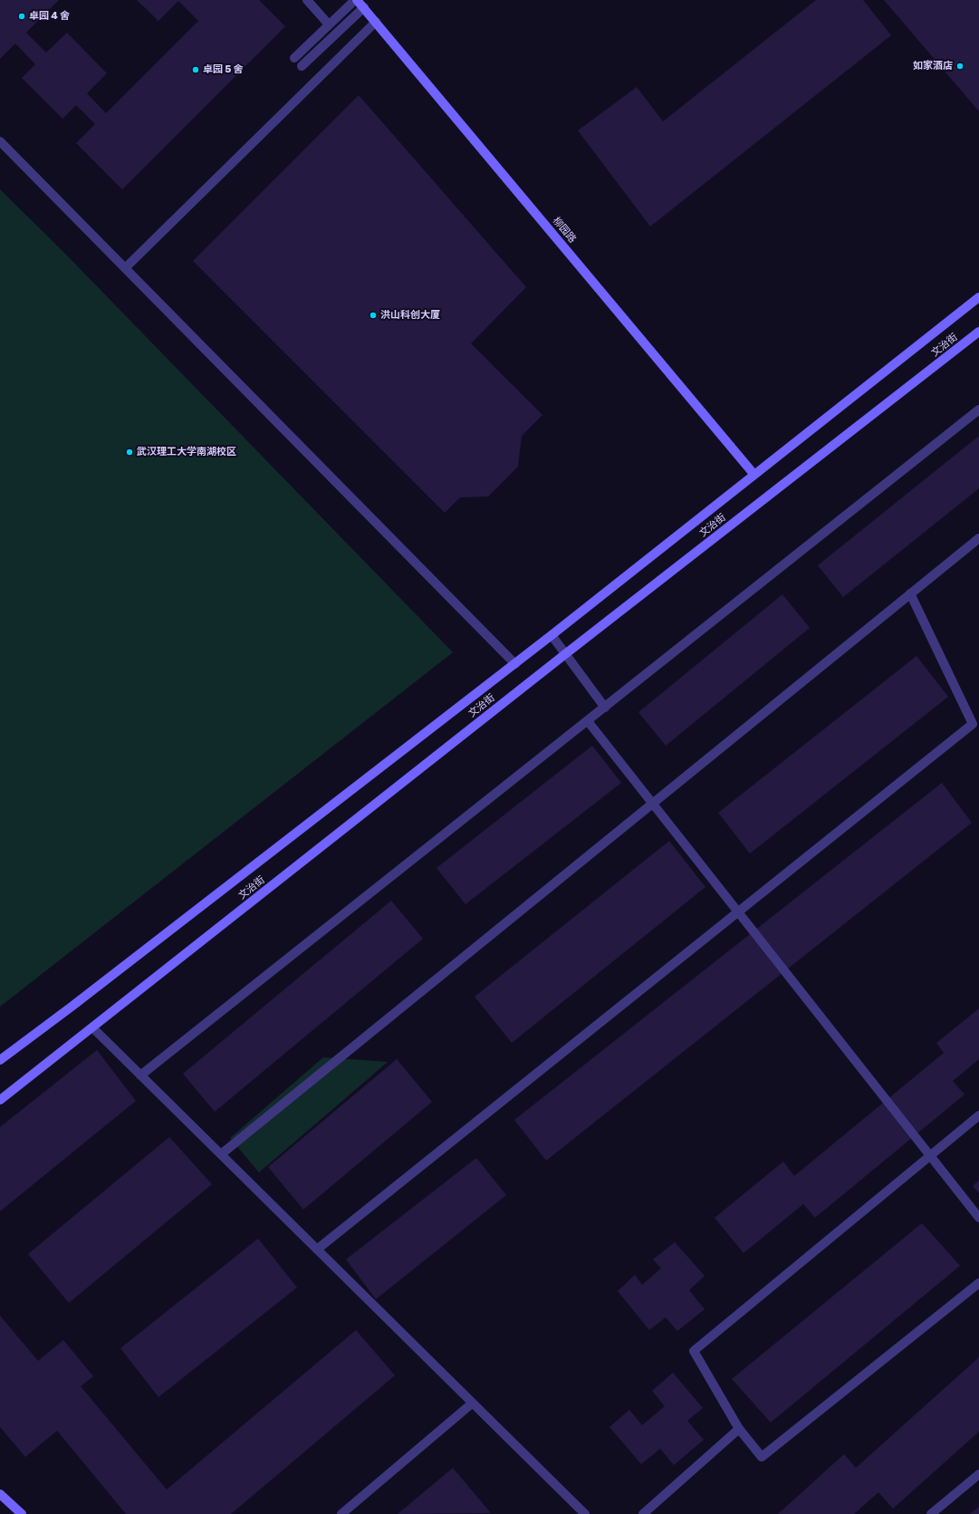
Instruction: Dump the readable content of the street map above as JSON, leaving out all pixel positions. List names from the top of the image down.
{
  "streets": {
    "main road": ["柳园路", "文治街"]
  },
  "crossings": [
    ["柳园路", "文治街"]
  ],
  "places": [
    "卓园 4 舍",
    "如家酒店",
    "卓园 5 舍",
    "洪山科创大厦",
    "武汉理工大学南湖校区"
  ]
}
